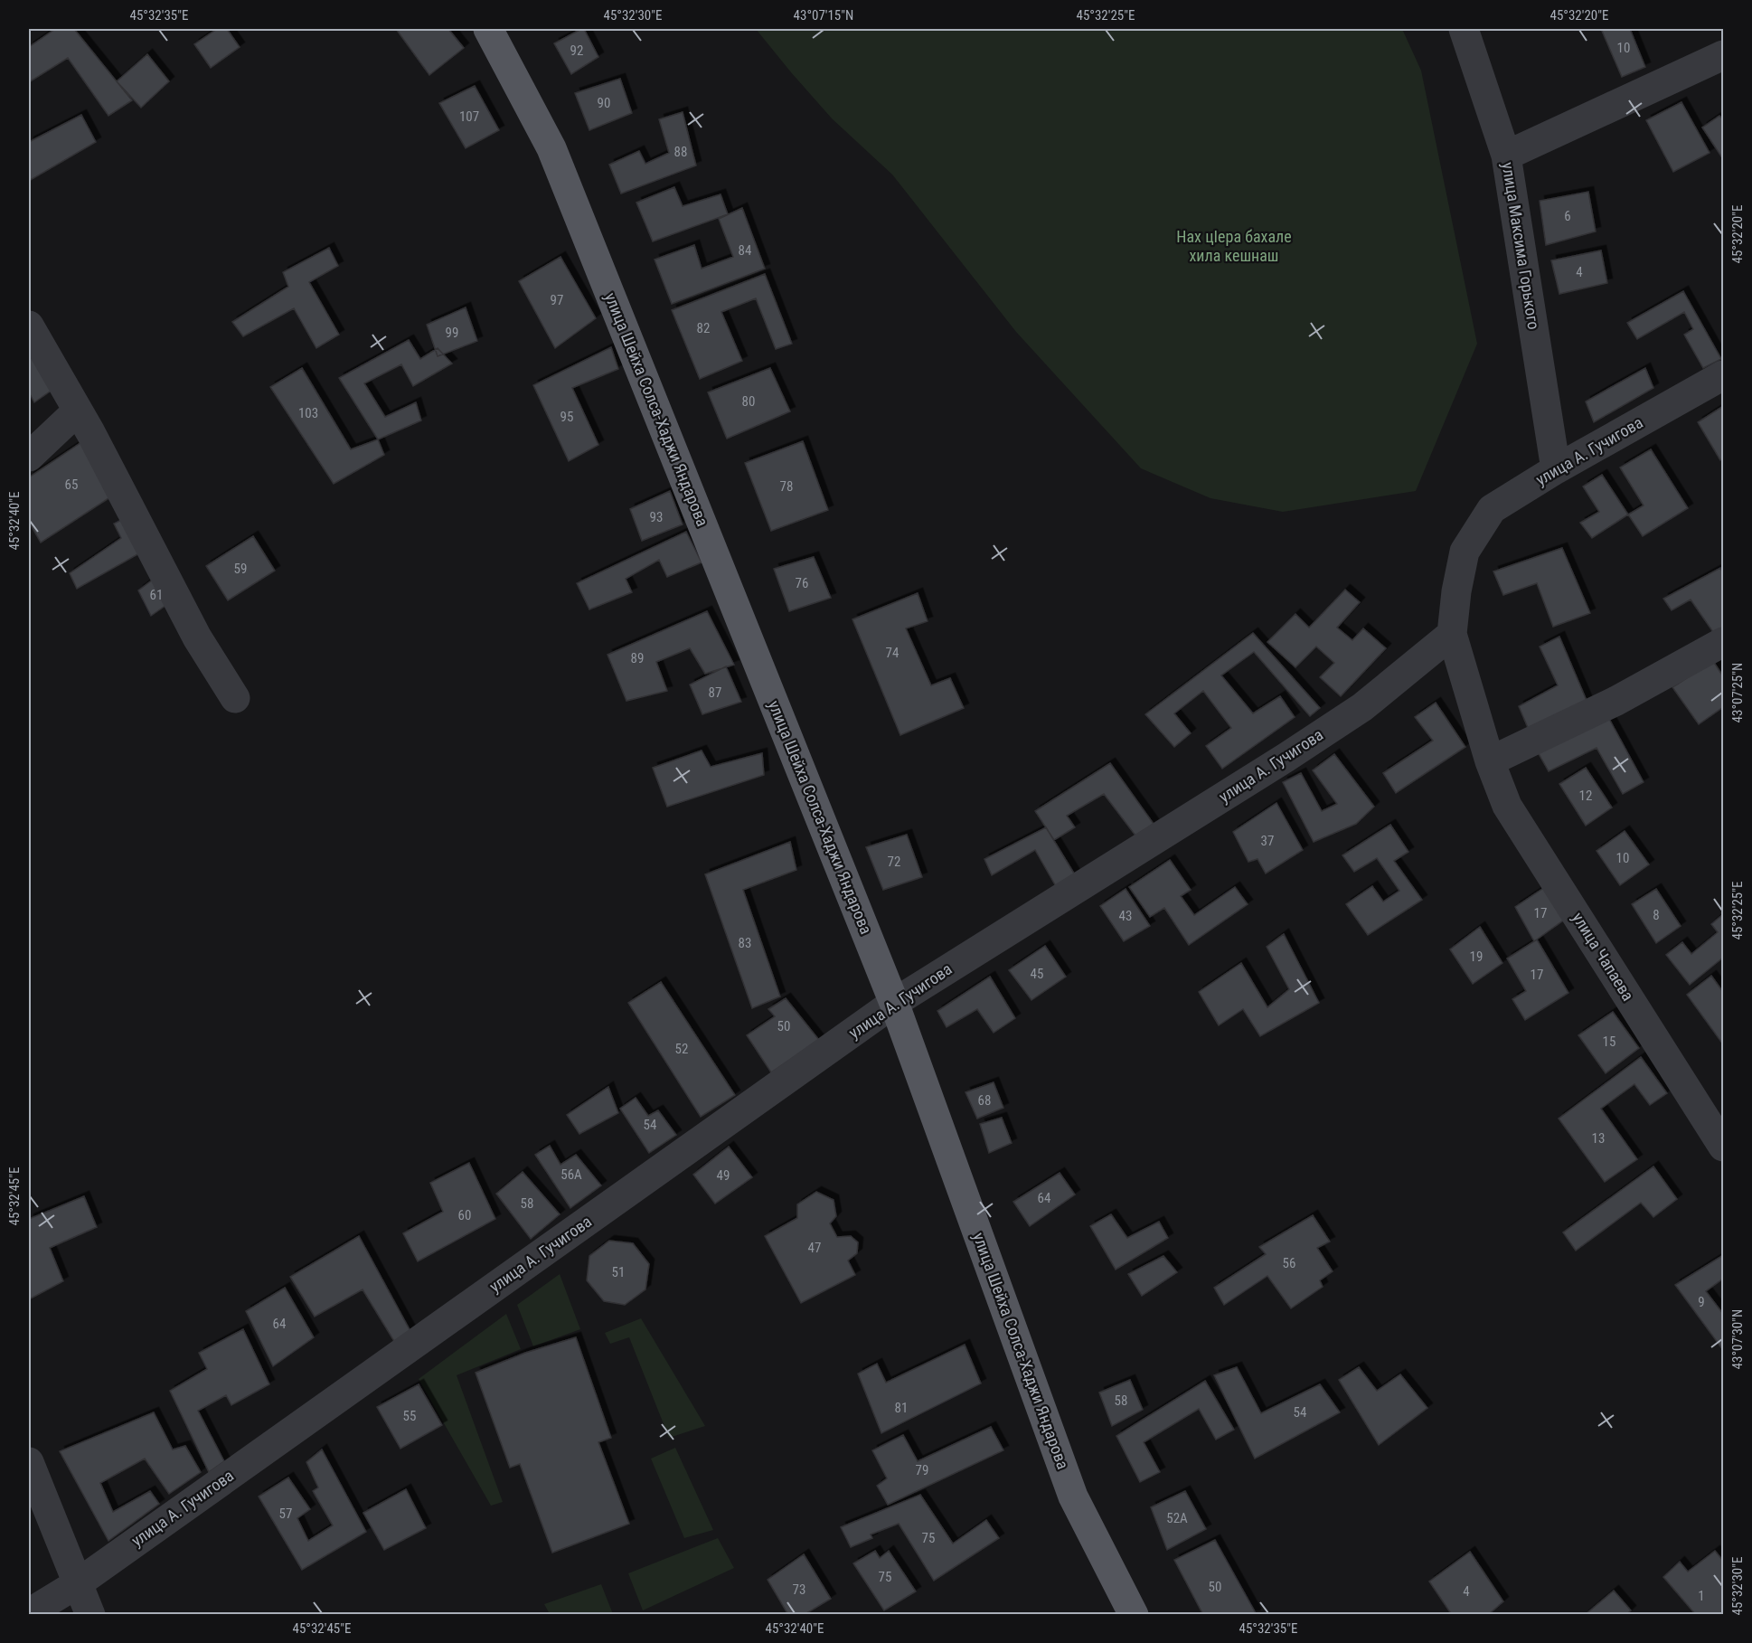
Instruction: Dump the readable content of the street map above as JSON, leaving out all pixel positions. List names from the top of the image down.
{
  "streets": {
    "main road": ["улица Шейха Солса-Хаджи Яндарова"],
    "street": ["улица Максима Горького", "улица А. Гучигова", "улица Чапаева"]
  },
  "crossings": [
    ["улица Максима Горького", "улица А. Гучигова"],
    ["улица Шейха Солса-Хаджи Яндарова", "улица А. Гучигова"],
    ["улица А. Гучигова", "улица Чапаева"]
  ],
  "parks": ["Нах цIера бахале хила кешнаш"],
  "house_numbers": [
    "10",
    "92",
    "90",
    "107",
    "88",
    "6",
    "84",
    "4",
    "97",
    "82",
    "99",
    "80",
    "103",
    "95",
    "65",
    "78",
    "93",
    "59",
    "76",
    "61",
    "74",
    "89",
    "87",
    "12",
    "37",
    "10",
    "72",
    "17",
    "8",
    "43",
    "83",
    "19",
    "45",
    "17",
    "50",
    "15",
    "52",
    "68",
    "54",
    "13",
    "56А",
    "49",
    "64",
    "58",
    "60",
    "47",
    "56",
    "51",
    "9",
    "64",
    "58",
    "81",
    "54",
    "55",
    "79",
    "57",
    "52А",
    "75",
    "75",
    "50",
    "73",
    "4",
    "1"
  ],
  "coordinates": [
    "45°32'35\"E",
    "45°32'30\"E",
    "43°07'15\"N",
    "45°32'25\"E",
    "45°32'20\"E",
    "45°32'40\"E",
    "43°07'25\"N",
    "45°32'45\"E",
    "43°07'30\"N"
  ]
}
